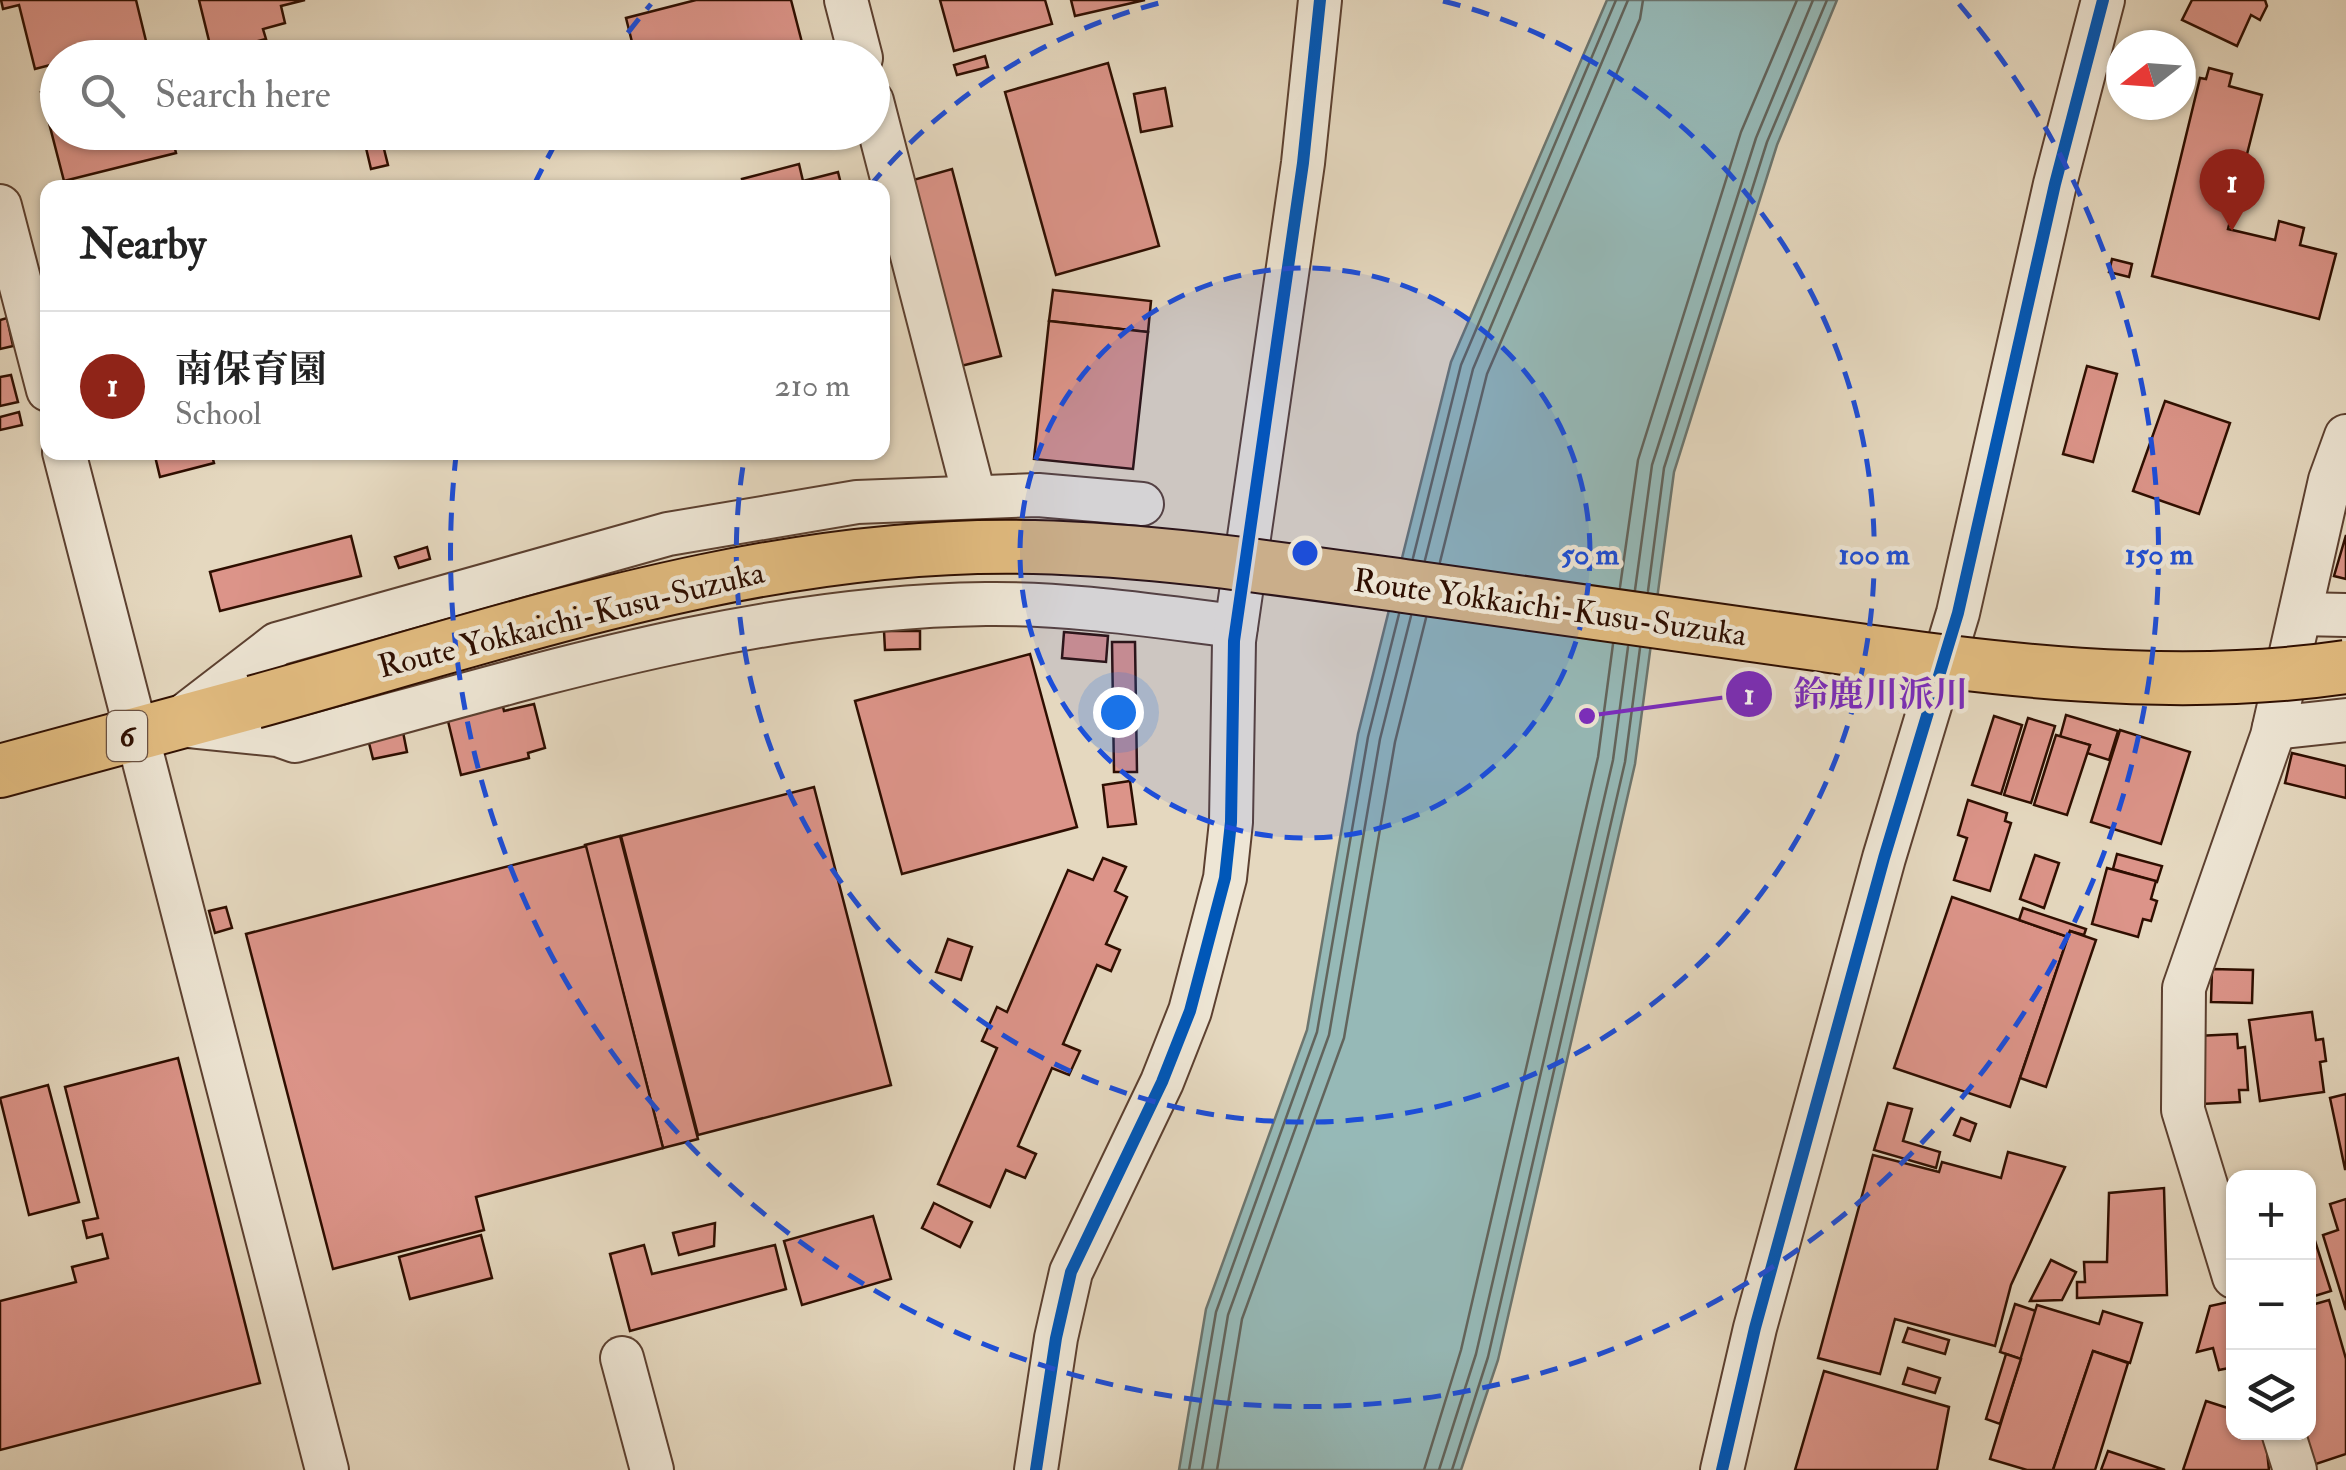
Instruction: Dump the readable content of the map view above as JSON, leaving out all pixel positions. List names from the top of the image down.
{
  "streets": {
    "main road": ["Route Yokkaichi-Kusu-Suzuka", "6"]
  },
  "places": ["鈴鹿川派川"],
  "north": "left",
  "page": {
    "search": "Search here",
    "pins": "1",
    "heading": "Nearby",
    "list": [
      {
        "mark": "1",
        "name": "南保育園",
        "note": "School",
        "value": "210 m"
      }
    ],
    "map_buttons": ["+", "−"]
  },
  "rings": ["50 m", "100 m", "150 m"]
}
